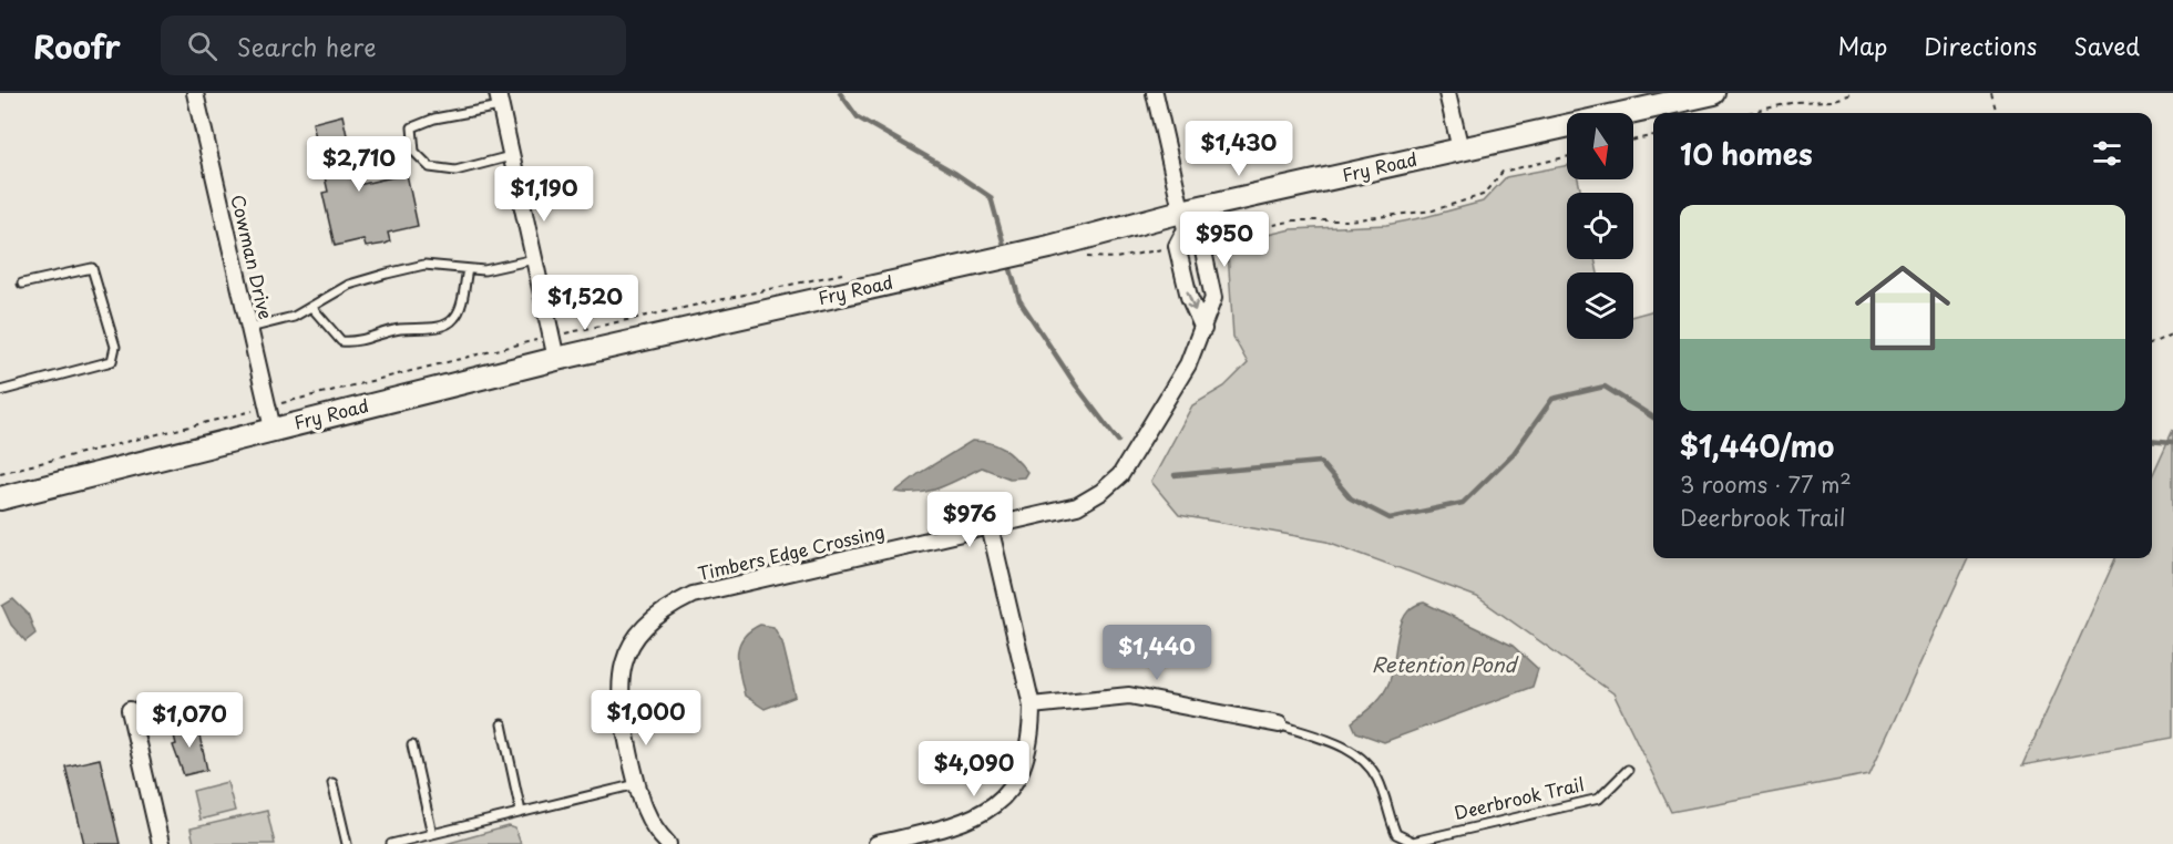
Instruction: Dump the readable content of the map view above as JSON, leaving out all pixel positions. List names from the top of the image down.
{
  "streets": {
    "street": [
      "Fry Road",
      "Cowman Drive",
      "Timbers Edge Crossing",
      "Deerbrook Trail"
    ]
  },
  "crossings": [
    ["Fry Road", "Cowman Drive"]
  ],
  "water": ["Retention Pond"],
  "north": "bottom",
  "page": {
    "header": "Roofr",
    "search": "Search here",
    "nav": ["Map", "Directions", "Saved"],
    "heading": "10 homes",
    "price": [
      "$1,430",
      "$2,710",
      "$1,190",
      "$950",
      "$1,520",
      "$976",
      "$1,440",
      "$1,000",
      "$1,070",
      "$4,090"
    ],
    "list": [
      {
        "name": "$1,440/mo",
        "note": "3 rooms · 77 m² · Deerbrook Trail"
      }
    ]
  }
}
